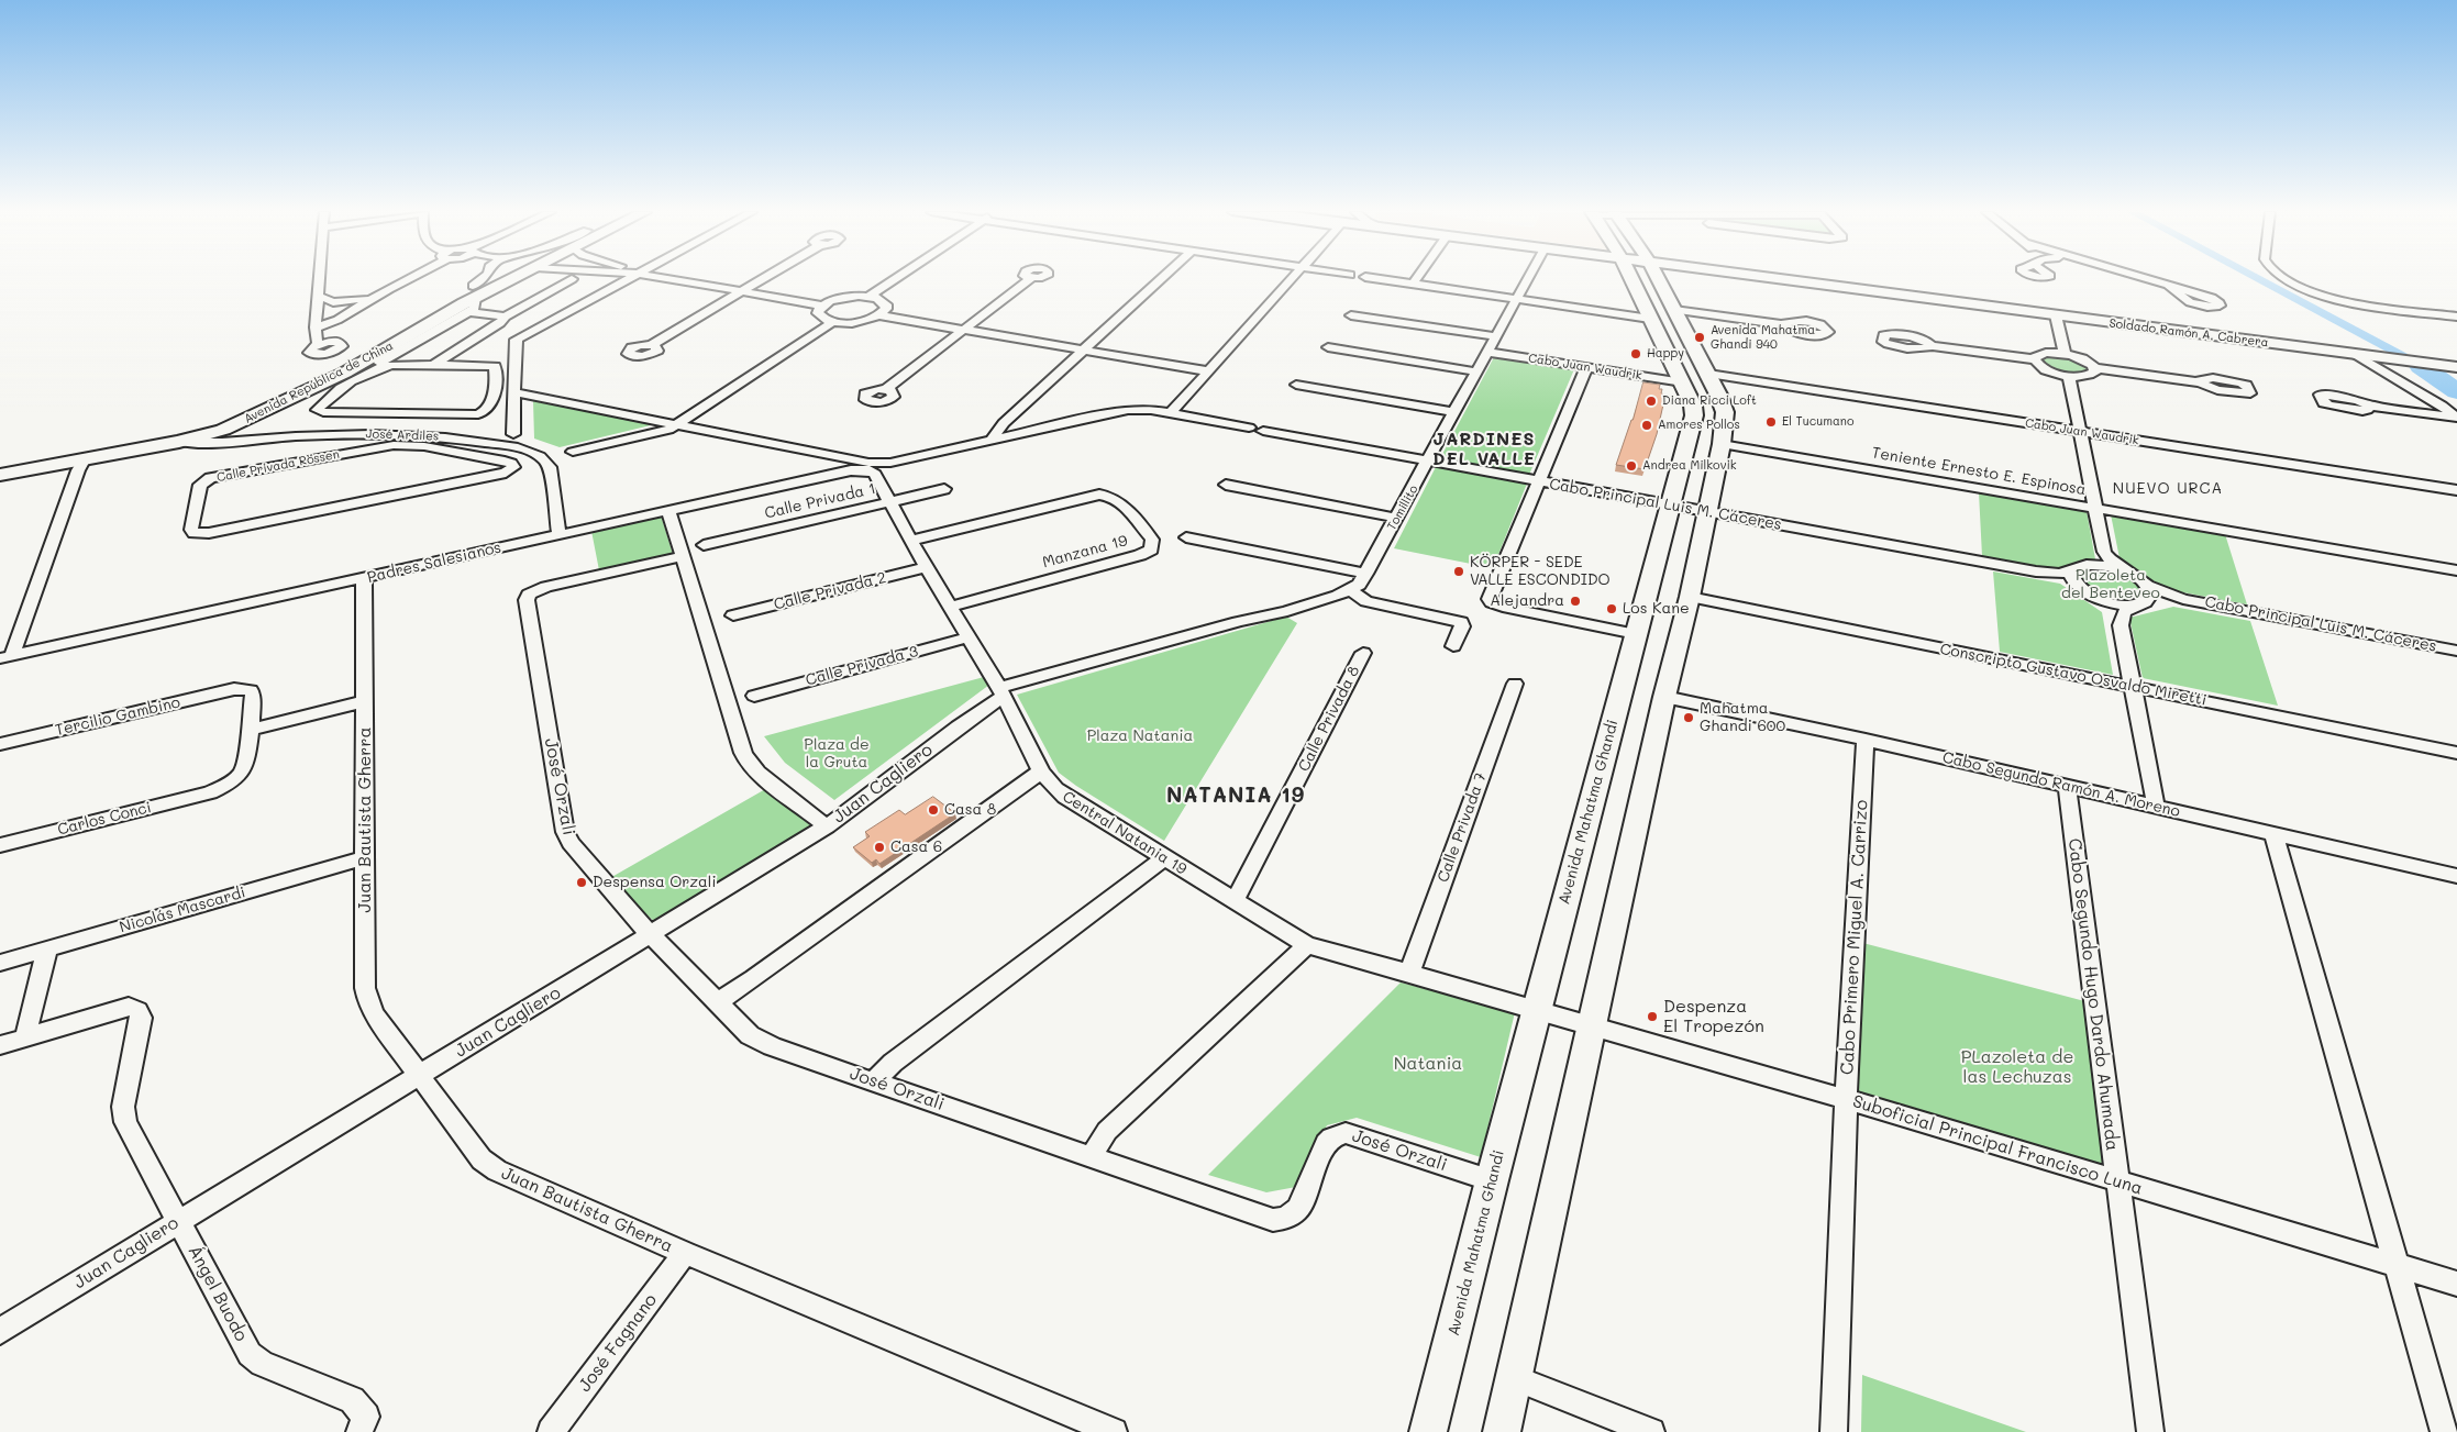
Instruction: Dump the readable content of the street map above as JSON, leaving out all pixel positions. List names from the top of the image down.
{
  "streets": {
    "main road": ["Soldado Ramón A. Cabrera", "Avenida República de China", "Avenida Mahatma Ghandi"],
    "street": [
      "Cabo Juan Waudrik",
      "José Ardiles",
      "Calle Privada Rössen",
      "Teniente Ernesto E. Espinosa",
      "Calle Privada 1",
      "Cabo Principal Luis M. Cáceres",
      "Tomillito",
      "Manzana 19",
      "Padres Salesianos",
      "Calle Privada 2",
      "Calle Privada 3",
      "Conscripto Gustavo Osvaldo Miretti",
      "Tercilio Gambino",
      "Calle Privada 8",
      "Juan Cagliero",
      "Cabo Segundo Ramón A. Moreno",
      "José Orzali",
      "Carlos Conci",
      "Juan Bautista Gherra",
      "Calle Privada 7",
      "Central Natania 19",
      "Nicolás Mascardi",
      "Cabo Primero Miguel A. Carrizo",
      "Cabo Segundo Hugo Dardo Ahumada",
      "Suboficial Principal Francisco Luna",
      "Ángel Buodo",
      "José Fagnano"
    ]
  },
  "crossings": [
    ["Cabo Juan Waudrik", "Tomillito"],
    ["Cabo Juan Waudrik", "Avenida Mahatma Ghandi"],
    ["Avenida República de China", "José Ardiles"],
    ["José Ardiles", "Padres Salesianos"],
    ["Calle Privada 1", "Central Natania 19"],
    ["Cabo Principal Luis M. Cáceres", "Tomillito"],
    ["Cabo Principal Luis M. Cáceres", "Avenida Mahatma Ghandi"],
    ["Manzana 19", "Central Natania 19"],
    ["Padres Salesianos", "Juan Bautista Gherra"],
    ["Padres Salesianos", "Central Natania 19"],
    ["Calle Privada 2", "Central Natania 19"],
    ["Calle Privada 3", "Central Natania 19"],
    ["Tercilio Gambino", "Carlos Conci"],
    ["Calle Privada 8", "Central Natania 19"],
    ["Juan Cagliero", "José Orzali"],
    ["Juan Cagliero", "Juan Bautista Gherra"],
    ["Juan Cagliero", "Central Natania 19"],
    ["Juan Cagliero", "Ángel Buodo"],
    ["Cabo Segundo Ramón A. Moreno", "Cabo Primero Miguel A. Carrizo"],
    ["Cabo Segundo Ramón A. Moreno", "Cabo Segundo Hugo Dardo Ahumada"],
    ["José Orzali", "Avenida Mahatma Ghandi"],
    ["Avenida Mahatma Ghandi", "Central Natania 19"],
    ["Avenida Mahatma Ghandi", "Suboficial Principal Francisco Luna"],
    ["Juan Bautista Gherra", "Nicolás Mascardi"],
    ["Juan Bautista Gherra", "José Fagnano"],
    ["Calle Privada 7", "Central Natania 19"],
    ["Central Natania 19", "Suboficial Principal Francisco Luna"],
    ["Cabo Primero Miguel A. Carrizo", "Suboficial Principal Francisco Luna"],
    ["Cabo Segundo Hugo Dardo Ahumada", "Suboficial Principal Francisco Luna"]
  ],
  "districts": ["JARDINES DEL VALLE", "NUEVO URCA", "NATANIA 19"],
  "parks": [
    "Plazoleta del Benteveo",
    "Plaza Natania",
    "Plaza de la Gruta",
    "PLazoleta de las Lechuzas",
    "Natania"
  ],
  "places": [
    "Avenida Mahatma Ghandi 940",
    "Happy",
    "Diana Ricci Loft",
    "El Tucumano",
    "Amores Pollos",
    "Andrea Milkovik",
    "KÖRPER - SEDE VALLE ESCONDIDO",
    "Alejandra",
    "Los Kane",
    "Mahatma Ghandi 600",
    "Casa 8",
    "Casa 6",
    "Despensa Orzali",
    "Despenza El Tropezón"
  ]
}
